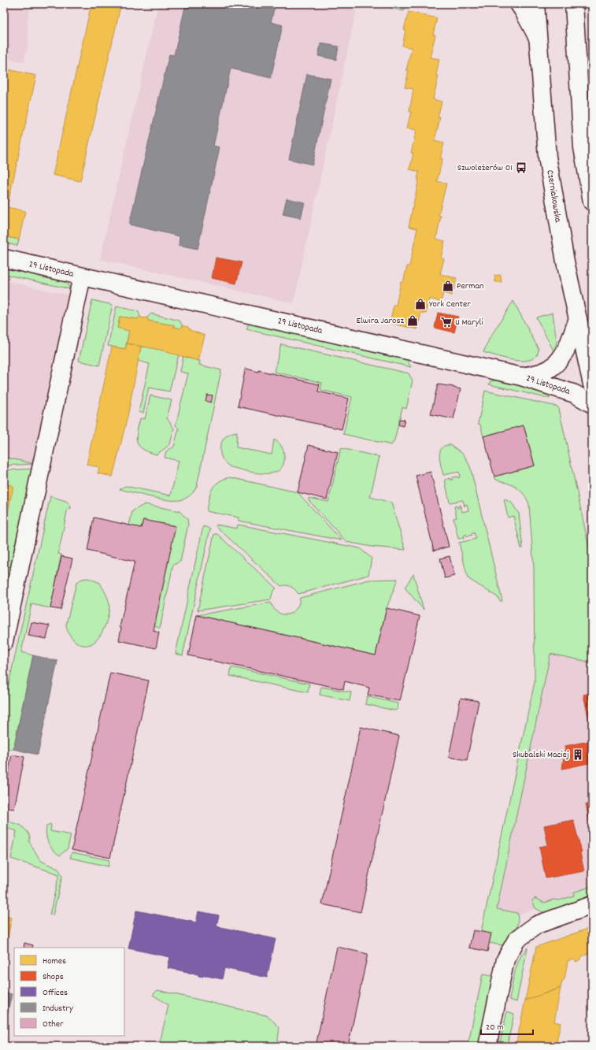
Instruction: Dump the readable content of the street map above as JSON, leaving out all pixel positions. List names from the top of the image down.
{
  "streets": {
    "street": ["Czerniakowska", "29 Listopada"]
  },
  "places": {
    "bus stop": ["Szwoleżerów 01"],
    "shop": ["Perman", "York Center", "Elwira Jarosz"],
    "supermarket": ["U Maryli"],
    "building": ["Skubalski Maciej"]
  },
  "legend": [
    "Homes",
    "Shops",
    "Offices",
    "Industry",
    "Other"
  ],
  "scale_bar": "20 m"
}
